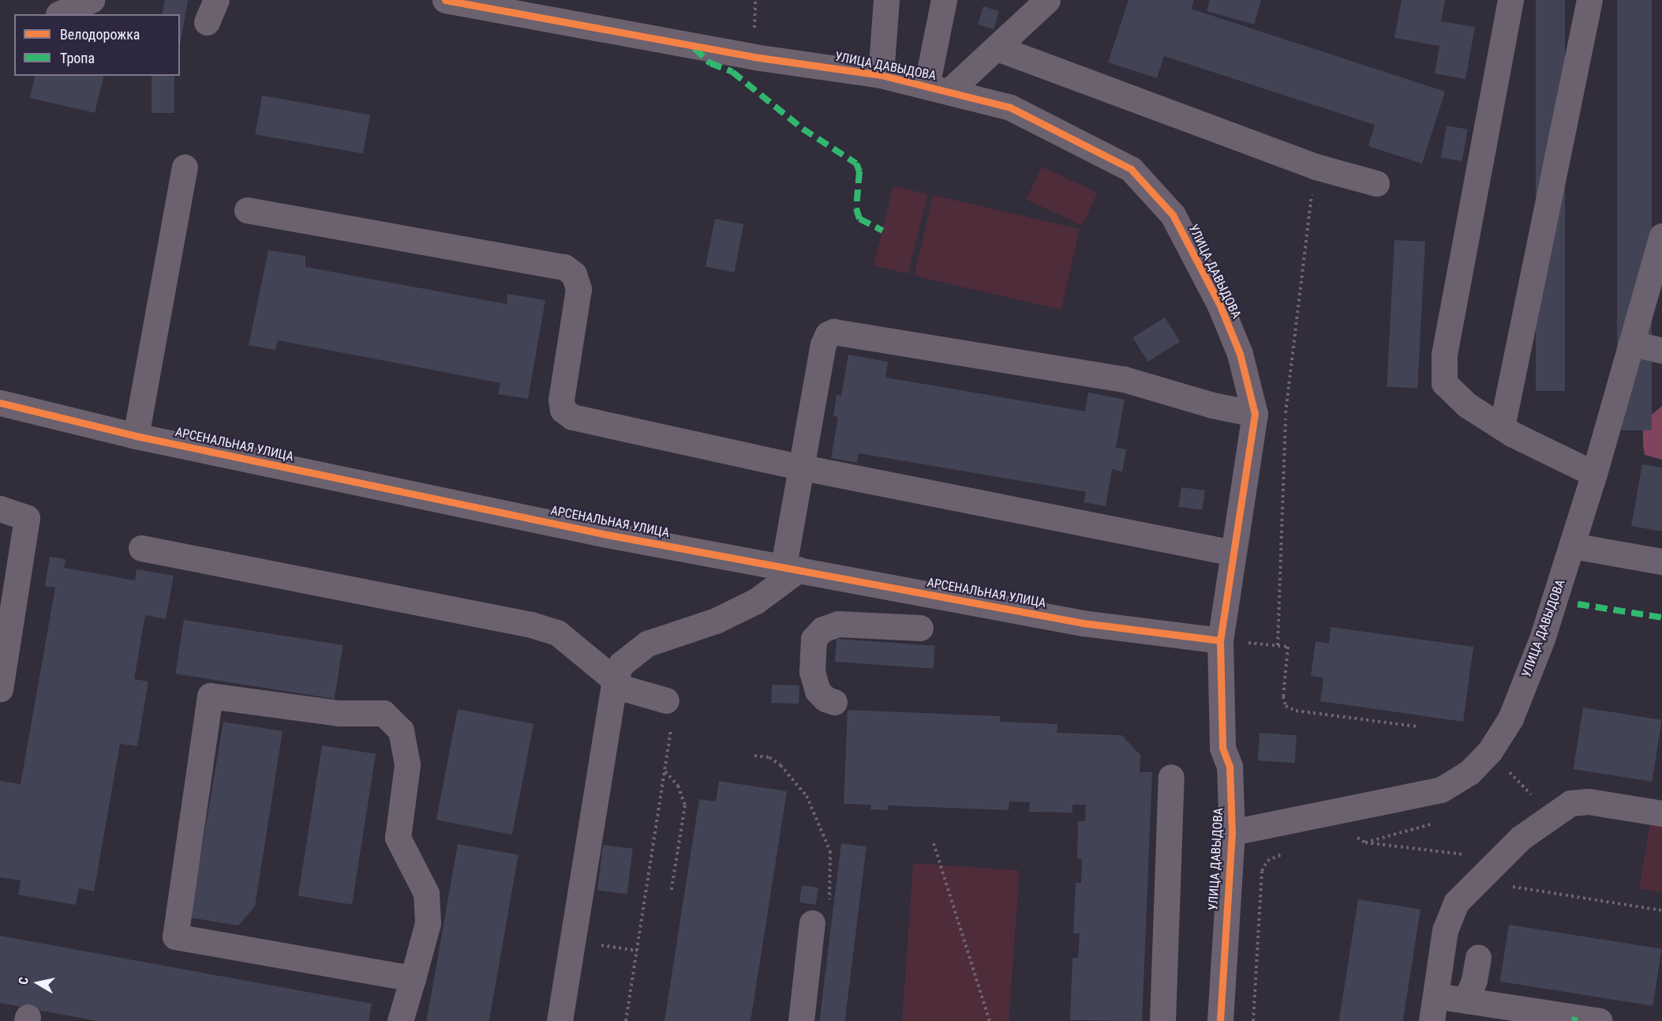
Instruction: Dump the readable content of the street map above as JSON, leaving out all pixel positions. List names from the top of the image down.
{
  "streets": {
    "street": ["УЛИЦА ДАВЫДОВА", "АРСЕНАЛЬНАЯ УЛИЦА"]
  },
  "crossings": [
    ["УЛИЦА ДАВЫДОВА", "АРСЕНАЛЬНАЯ УЛИЦА"]
  ],
  "legend": ["Велодорожка", "Тропа"],
  "north": "left"
}
